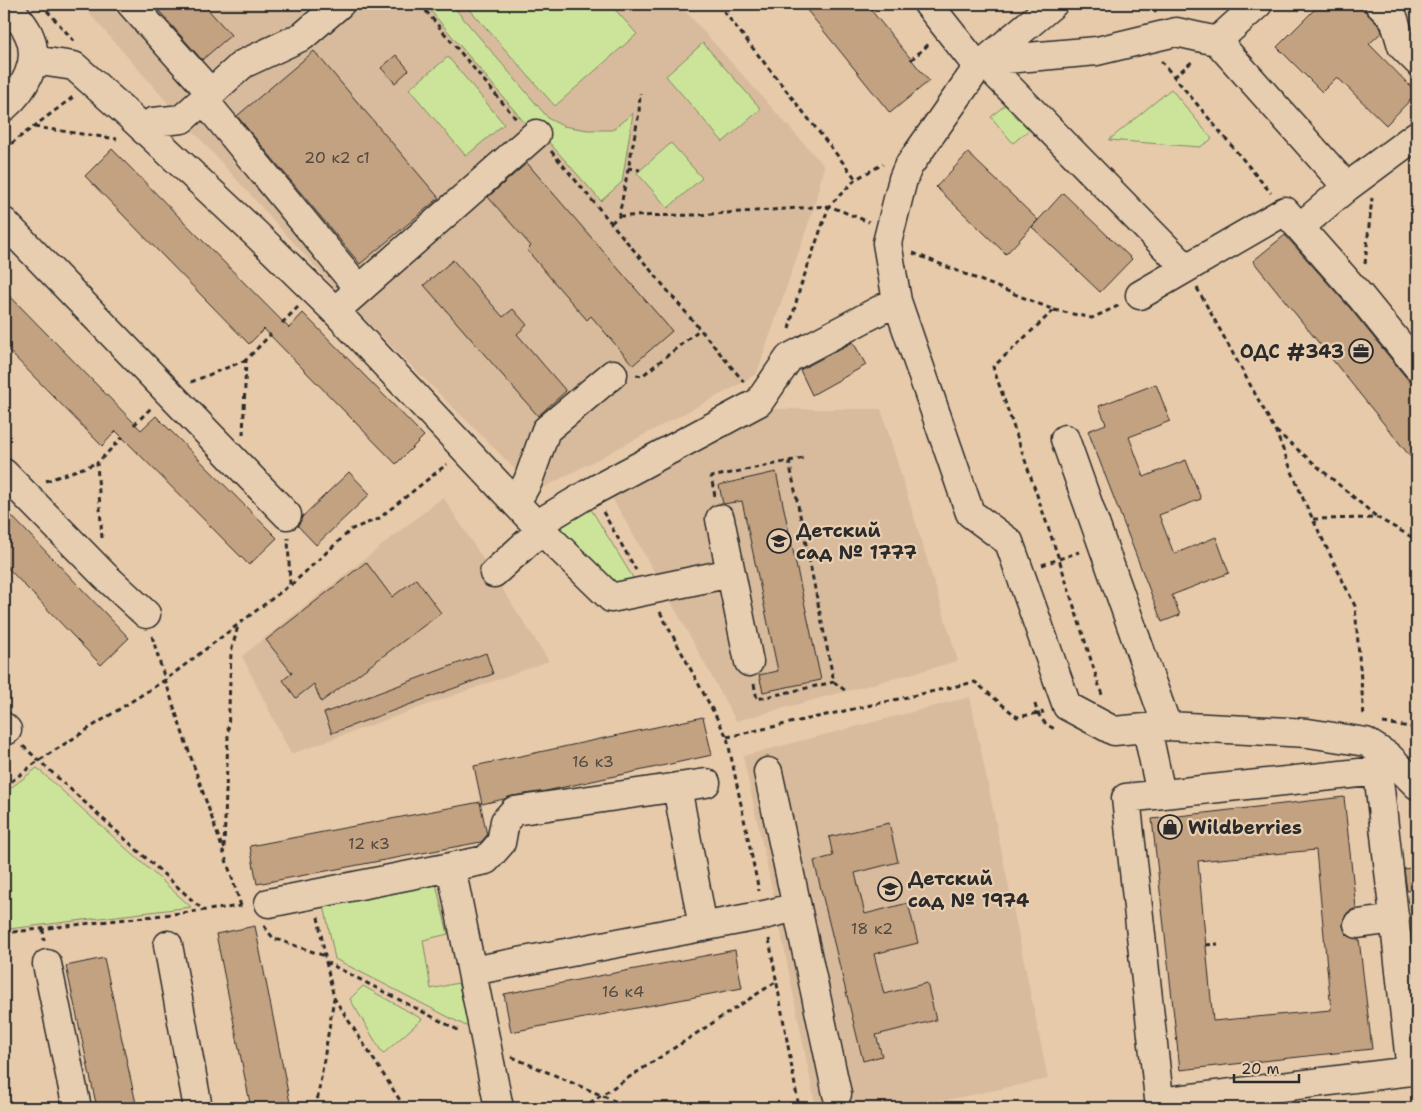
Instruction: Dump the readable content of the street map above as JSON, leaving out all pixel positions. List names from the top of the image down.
{
  "places": {
    "office": ["ОДС #343"],
    "school or university": ["Детский сад № 1777", "Детский сад № 1974"],
    "shop": ["Wildberries"]
  },
  "house_numbers": [
    "20 к2 с1",
    "16 к3",
    "12 к3",
    "18 к2",
    "16 к4"
  ],
  "scale_bar": "20 m"
}
